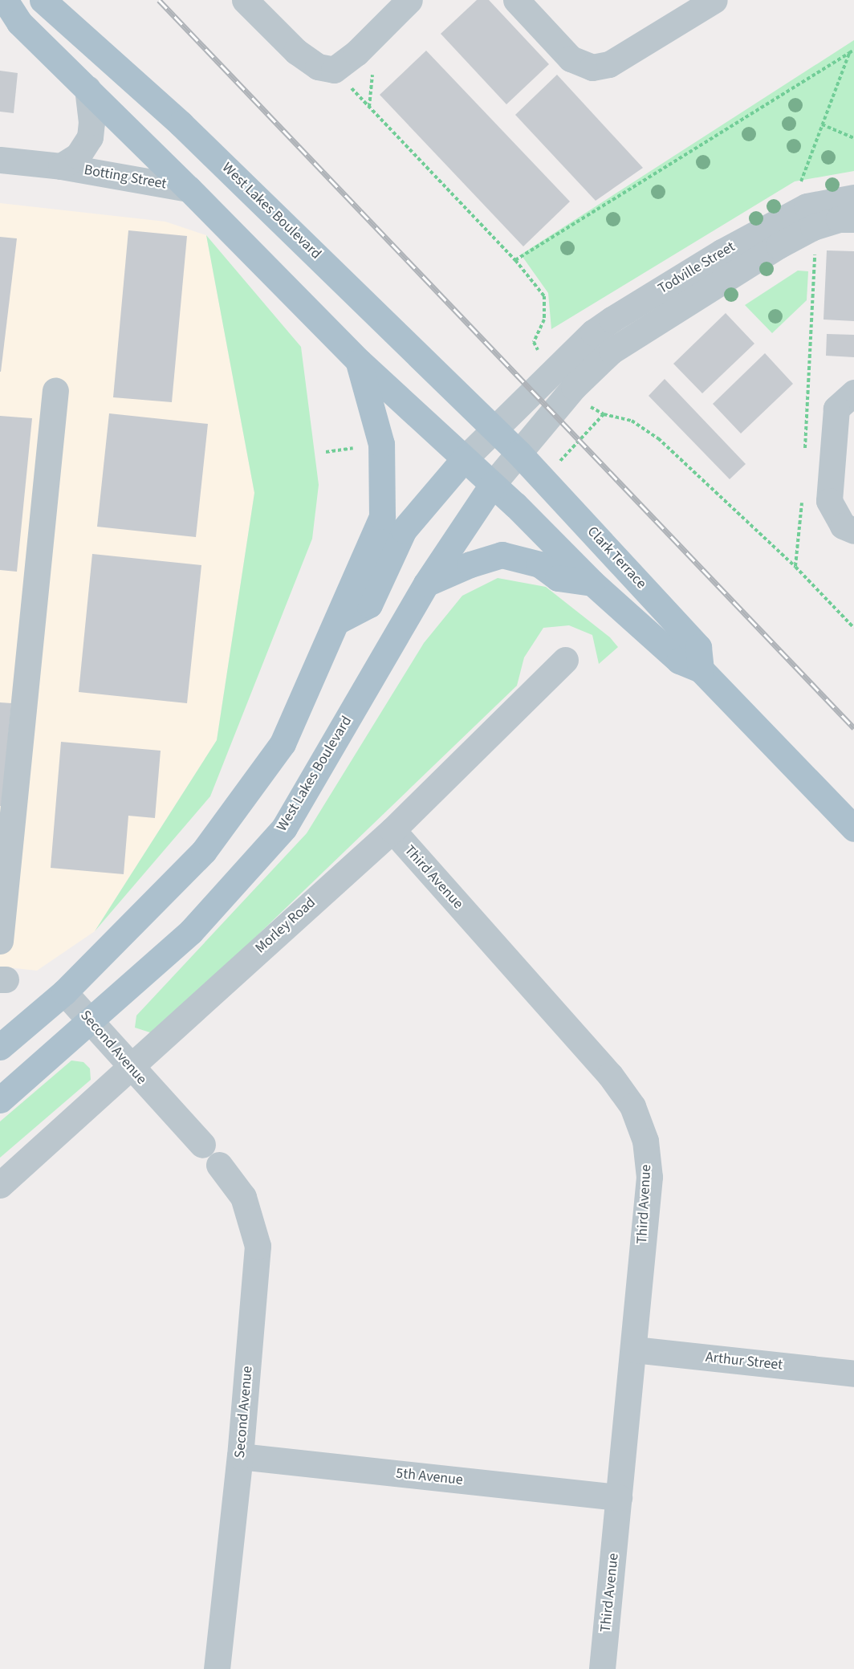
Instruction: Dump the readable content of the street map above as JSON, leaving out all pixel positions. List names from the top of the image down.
{
  "streets": {
    "main road": ["West Lakes Boulevard", "Clark Terrace"],
    "street": [
      "Botting Street",
      "Todville Street",
      "Third Avenue",
      "Morley Road",
      "Second Avenue",
      "Arthur Street",
      "5th Avenue"
    ]
  },
  "crossings": [
    ["West Lakes Boulevard", "Todville Street"],
    ["West Lakes Boulevard", "Clark Terrace"],
    ["West Lakes Boulevard", "Second Avenue"],
    ["Third Avenue", "Morley Road"],
    ["Third Avenue", "Arthur Street"],
    ["Third Avenue", "5th Avenue"],
    ["Morley Road", "Second Avenue"],
    ["Second Avenue", "5th Avenue"]
  ]
}
